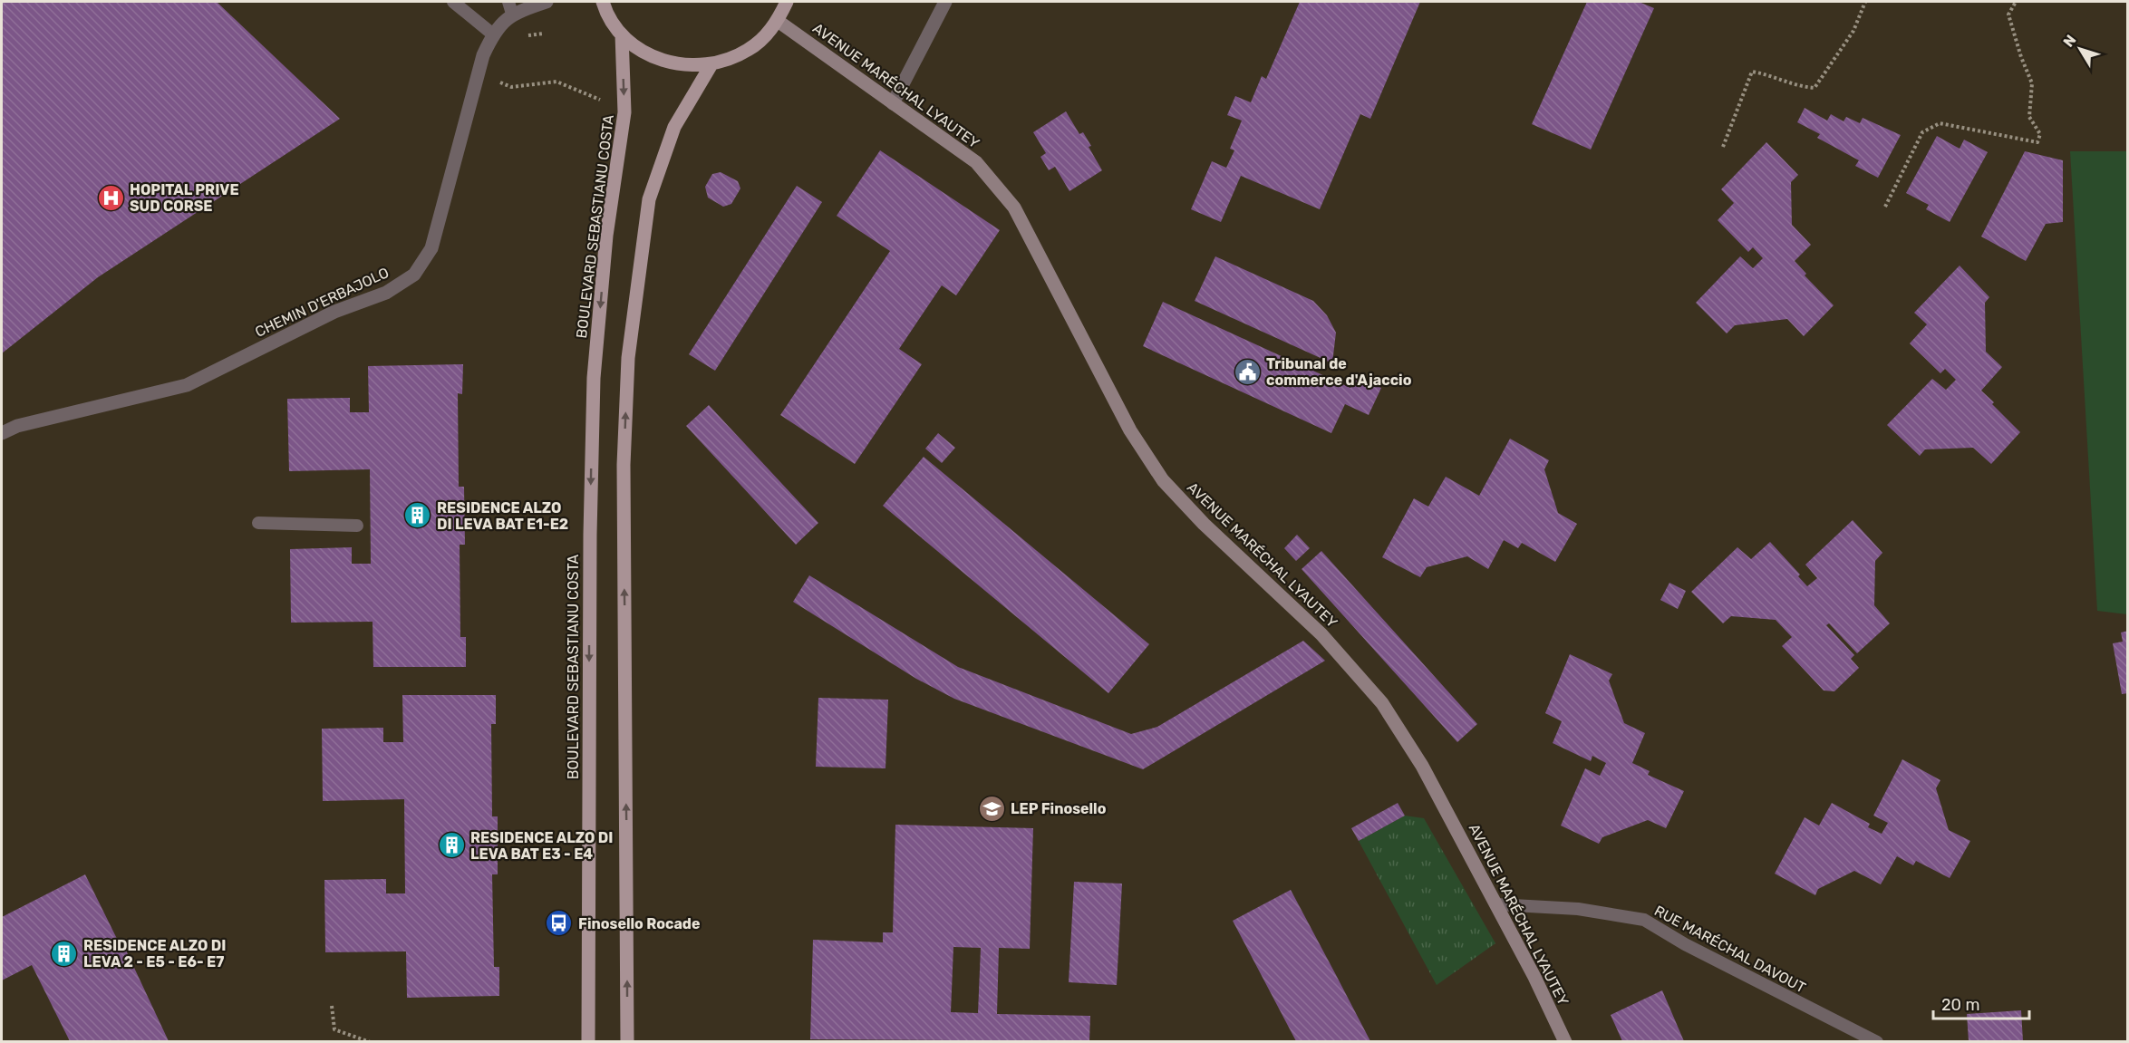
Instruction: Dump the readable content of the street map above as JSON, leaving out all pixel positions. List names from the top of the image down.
{
  "streets": {
    "main road": ["BOULEVARD SEBASTIANU COSTA"],
    "street": ["AVENUE MARÉCHAL LYAUTEY", "CHEMIN D'ERBAJOLO"],
    "lane": ["RUE MARÉCHAL DAVOUT"]
  },
  "crossings": [
    ["AVENUE MARÉCHAL LYAUTEY", "RUE MARÉCHAL DAVOUT"]
  ],
  "places": {
    "hospital": ["HOPITAL PRIVE SUD CORSE"],
    "public building": ["Tribunal de commerce d'Ajaccio"],
    "building": ["RESIDENCE ALZO DI LEVA BAT E1-E2", "RESIDENCE ALZO DI LEVA BAT E3 - E4", "RESIDENCE ALZO DI LEVA 2 - E5 - E6- E7"],
    "school or university": ["LEP Finosello"],
    "bus stop": ["Finosello Rocade"]
  },
  "scale_bar": "20 m",
  "north": "top left"
}
